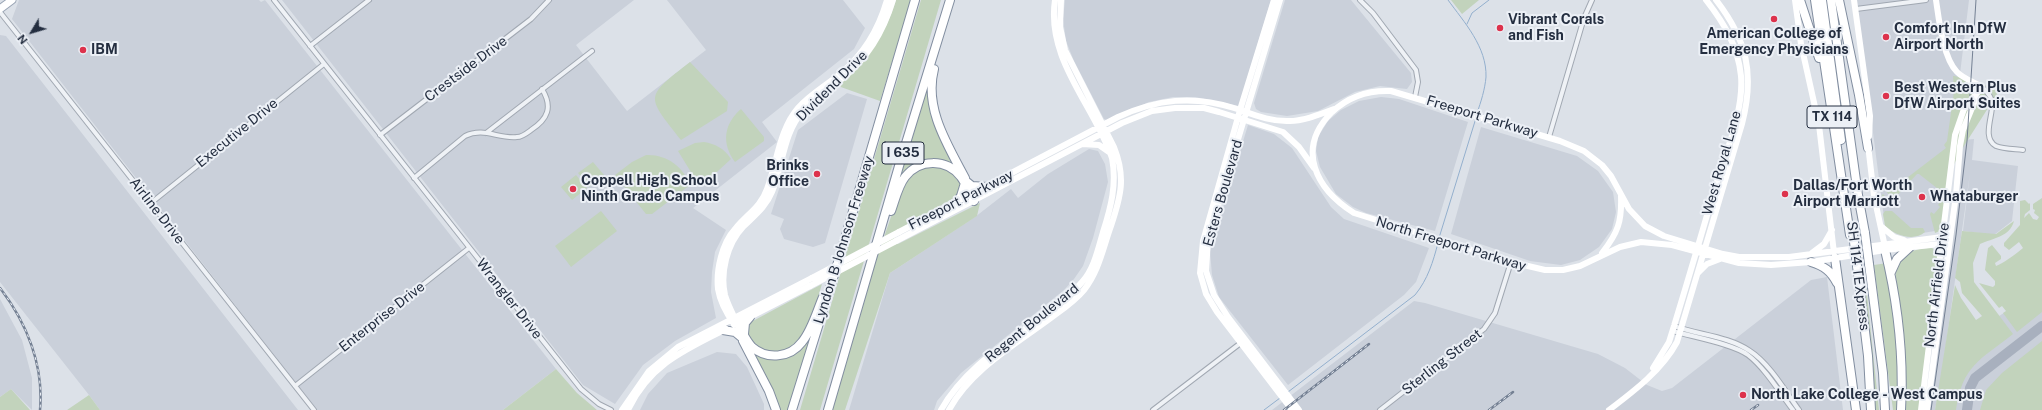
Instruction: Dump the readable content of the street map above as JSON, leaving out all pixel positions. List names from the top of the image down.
{
  "streets": {
    "highway": [
      "TX 114",
      "I 635",
      "Lyndon B Johnson Freeway",
      "SH 114 TEXpress"
    ],
    "main road": [
      "Dividend Drive",
      "Freeport Parkway",
      "West Royal Lane",
      "Esters Boulevard",
      "North Freeport Parkway",
      "North Airfield Drive",
      "Regent Boulevard"
    ],
    "street": [
      "Crestside Drive",
      "Executive Drive",
      "Airline Drive",
      "Wrangler Drive",
      "Enterprise Drive",
      "Sterling Street"
    ]
  },
  "crossings": [
    ["Crestside Drive", "Wrangler Drive"],
    ["Dividend Drive", "Freeport Parkway"],
    ["Freeport Parkway", "Esters Boulevard"],
    ["Freeport Parkway", "North Freeport Parkway"],
    ["Freeport Parkway", "Regent Boulevard"],
    ["TX 114", "SH 114 TEXpress"],
    ["Executive Drive", "Airline Drive"],
    ["Executive Drive", "Wrangler Drive"],
    ["Airline Drive", "Enterprise Drive"],
    ["North Freeport Parkway", "Sterling Street"],
    ["Wrangler Drive", "Enterprise Drive"]
  ],
  "places": [
    "American College of Emergency Physicians",
    "Vibrant Corals and Fish",
    "Comfort Inn DfW Airport North",
    "IBM",
    "Best Western Plus DfW Airport Suites",
    "Brinks Office",
    "Coppell High School Ninth Grade Campus",
    "Dallas/Fort Worth Airport Marriott",
    "Whataburger",
    "North Lake College - West Campus"
  ],
  "north": "bottom left"
}
